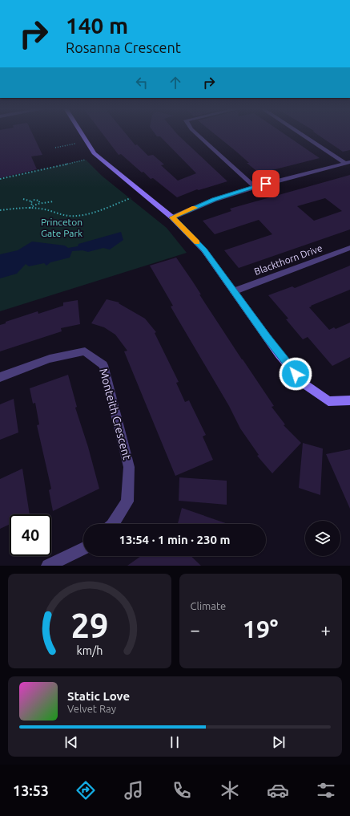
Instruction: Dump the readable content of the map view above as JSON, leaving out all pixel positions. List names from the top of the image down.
{
  "streets": {
    "street": ["Blackthorn Drive", "Monteith Crescent"]
  },
  "parks": ["Princeton Gate Park"],
  "page": {
    "turn": ["140 m", "Rosanna Crescent"],
    "limit": "40",
    "trip": "13:54 · 1 min · 230 m",
    "tile": "Climate",
    "heat": ["−", "19°", "+"],
    "song": ["Static Love", "Velvet Ray"],
    "tabs": "13:53",
    "gauge": ["29", "km/h"]
  }
}
